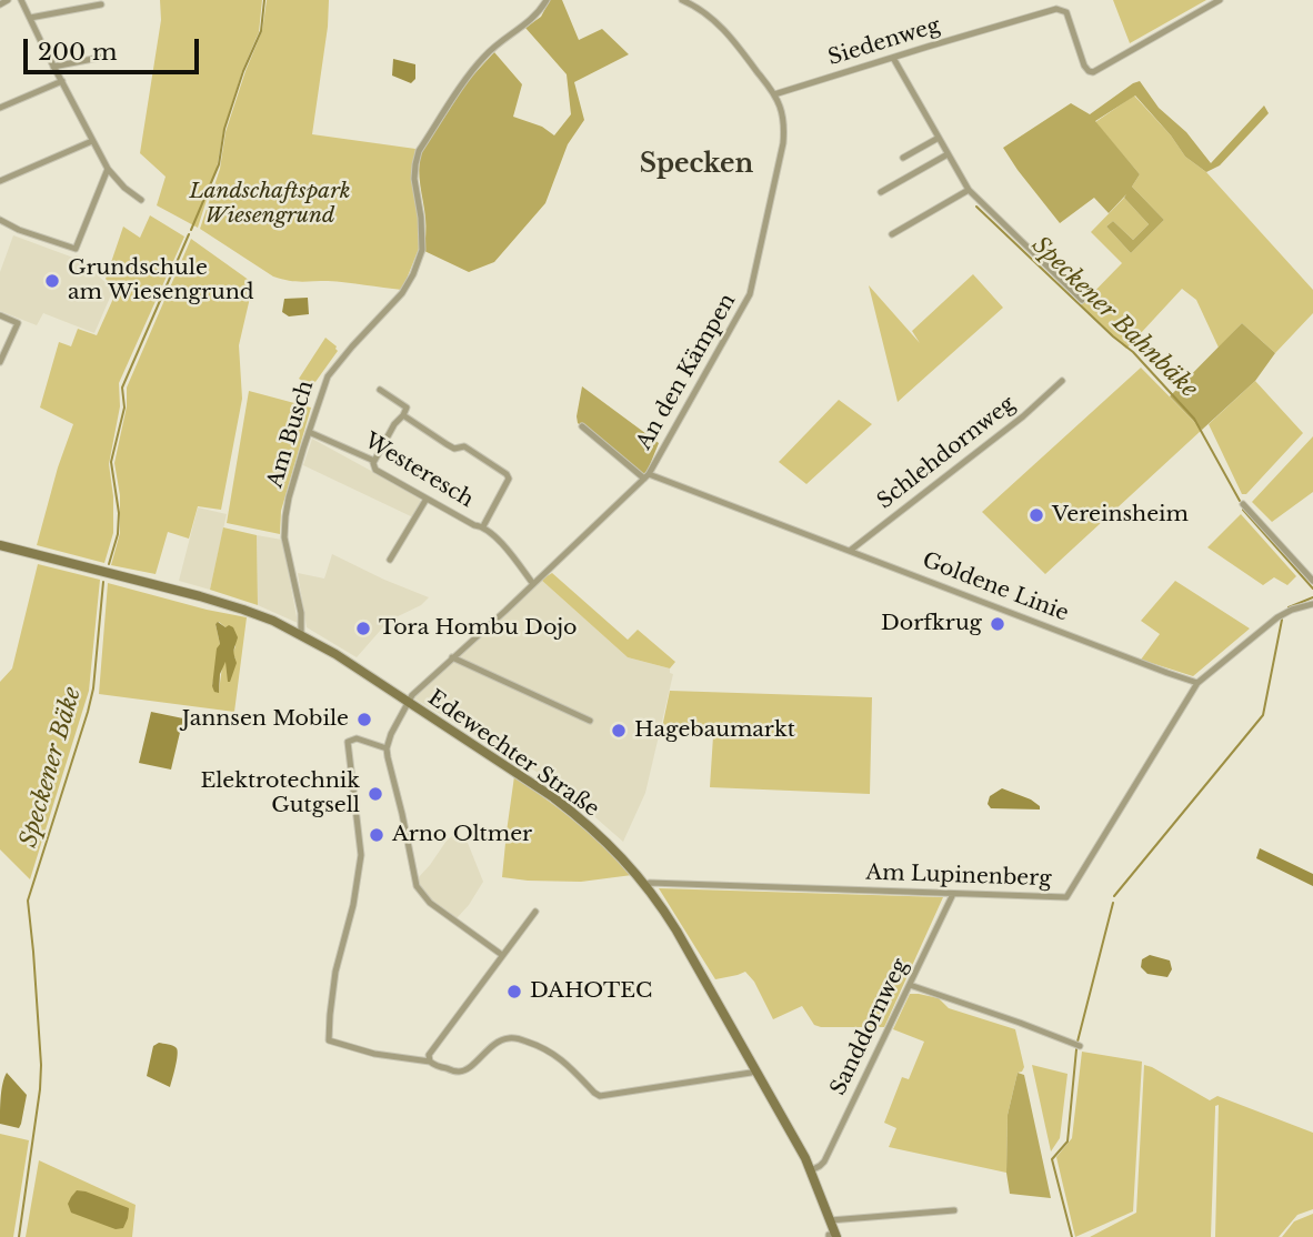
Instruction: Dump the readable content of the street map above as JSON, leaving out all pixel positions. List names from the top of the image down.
{
  "streets": {
    "main road": ["Edewechter Straße"],
    "street": [
      "Siedenweg",
      "An den Kämpen",
      "Am Busch",
      "Schlehdornweg",
      "Westeresch",
      "Goldene Linie",
      "Am Lupinenberg",
      "Sanddornweg"
    ]
  },
  "crossings": [
    ["Siedenweg", "An den Kämpen"],
    ["An den Kämpen", "Westeresch"],
    ["An den Kämpen", "Goldene Linie"],
    ["An den Kämpen", "Edewechter Straße"],
    ["Am Busch", "Westeresch"],
    ["Am Busch", "Edewechter Straße"],
    ["Schlehdornweg", "Goldene Linie"],
    ["Goldene Linie", "Am Lupinenberg"],
    ["Edewechter Straße", "Am Lupinenberg"],
    ["Edewechter Straße", "Sanddornweg"],
    ["Am Lupinenberg", "Sanddornweg"]
  ],
  "districts": ["Specken"],
  "water": ["Speckener Bahnbäke", "Speckener Bäke"],
  "parks": ["Landschaftspark Wiesengrund"],
  "places": [
    "Grundschule am Wiesengrund",
    "Vereinsheim",
    "Dorfkrug",
    "Tora Hombu Dojo",
    "Jannsen Mobile",
    "Hagebaumarkt",
    "Elektrotechnik Gutgsell",
    "Arno Oltmer",
    "DAHOTEC"
  ],
  "scale_bar": "200 m"
}
